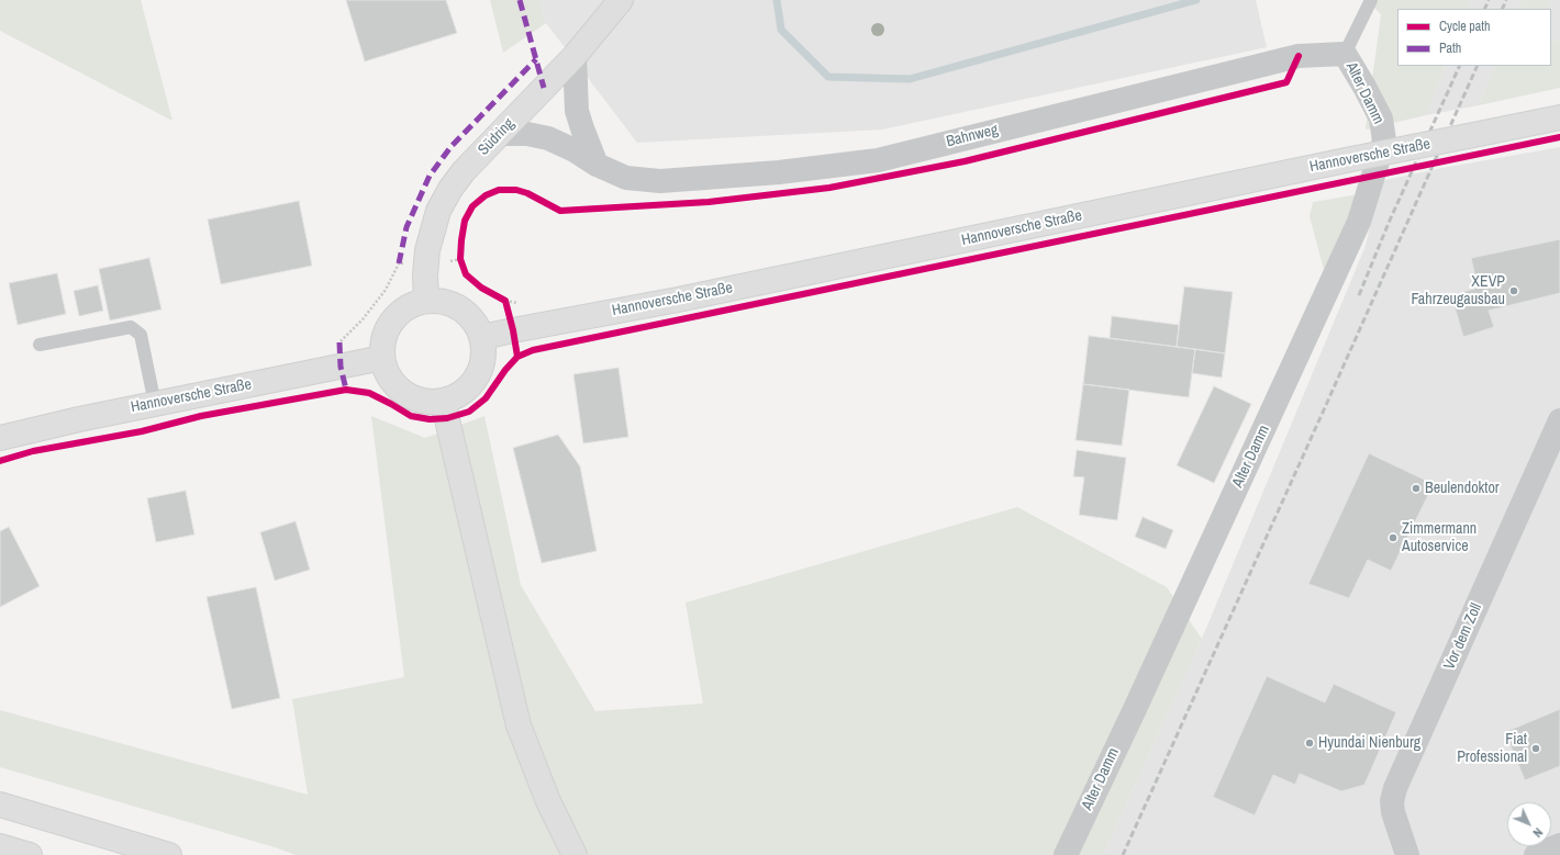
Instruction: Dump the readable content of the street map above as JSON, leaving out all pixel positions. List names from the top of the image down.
{
  "streets": {
    "main road": ["Südring", "Hannoversche Straße"],
    "street": ["Alter Damm", "Bahnweg", "Vor dem Zoll"]
  },
  "crossings": [
    ["Alter Damm", "Bahnweg"],
    ["Bahnweg", "Südring"],
    ["Südring", "Hannoversche Straße"]
  ],
  "places": [
    "XEVP Fahrzeugausbau",
    "Beulendoktor",
    "Zimmermann Autoservice",
    "Hyundai Nienburg",
    "Fiat Professional"
  ],
  "legend": ["Cycle path", "Path"],
  "north": "bottom right"
}
